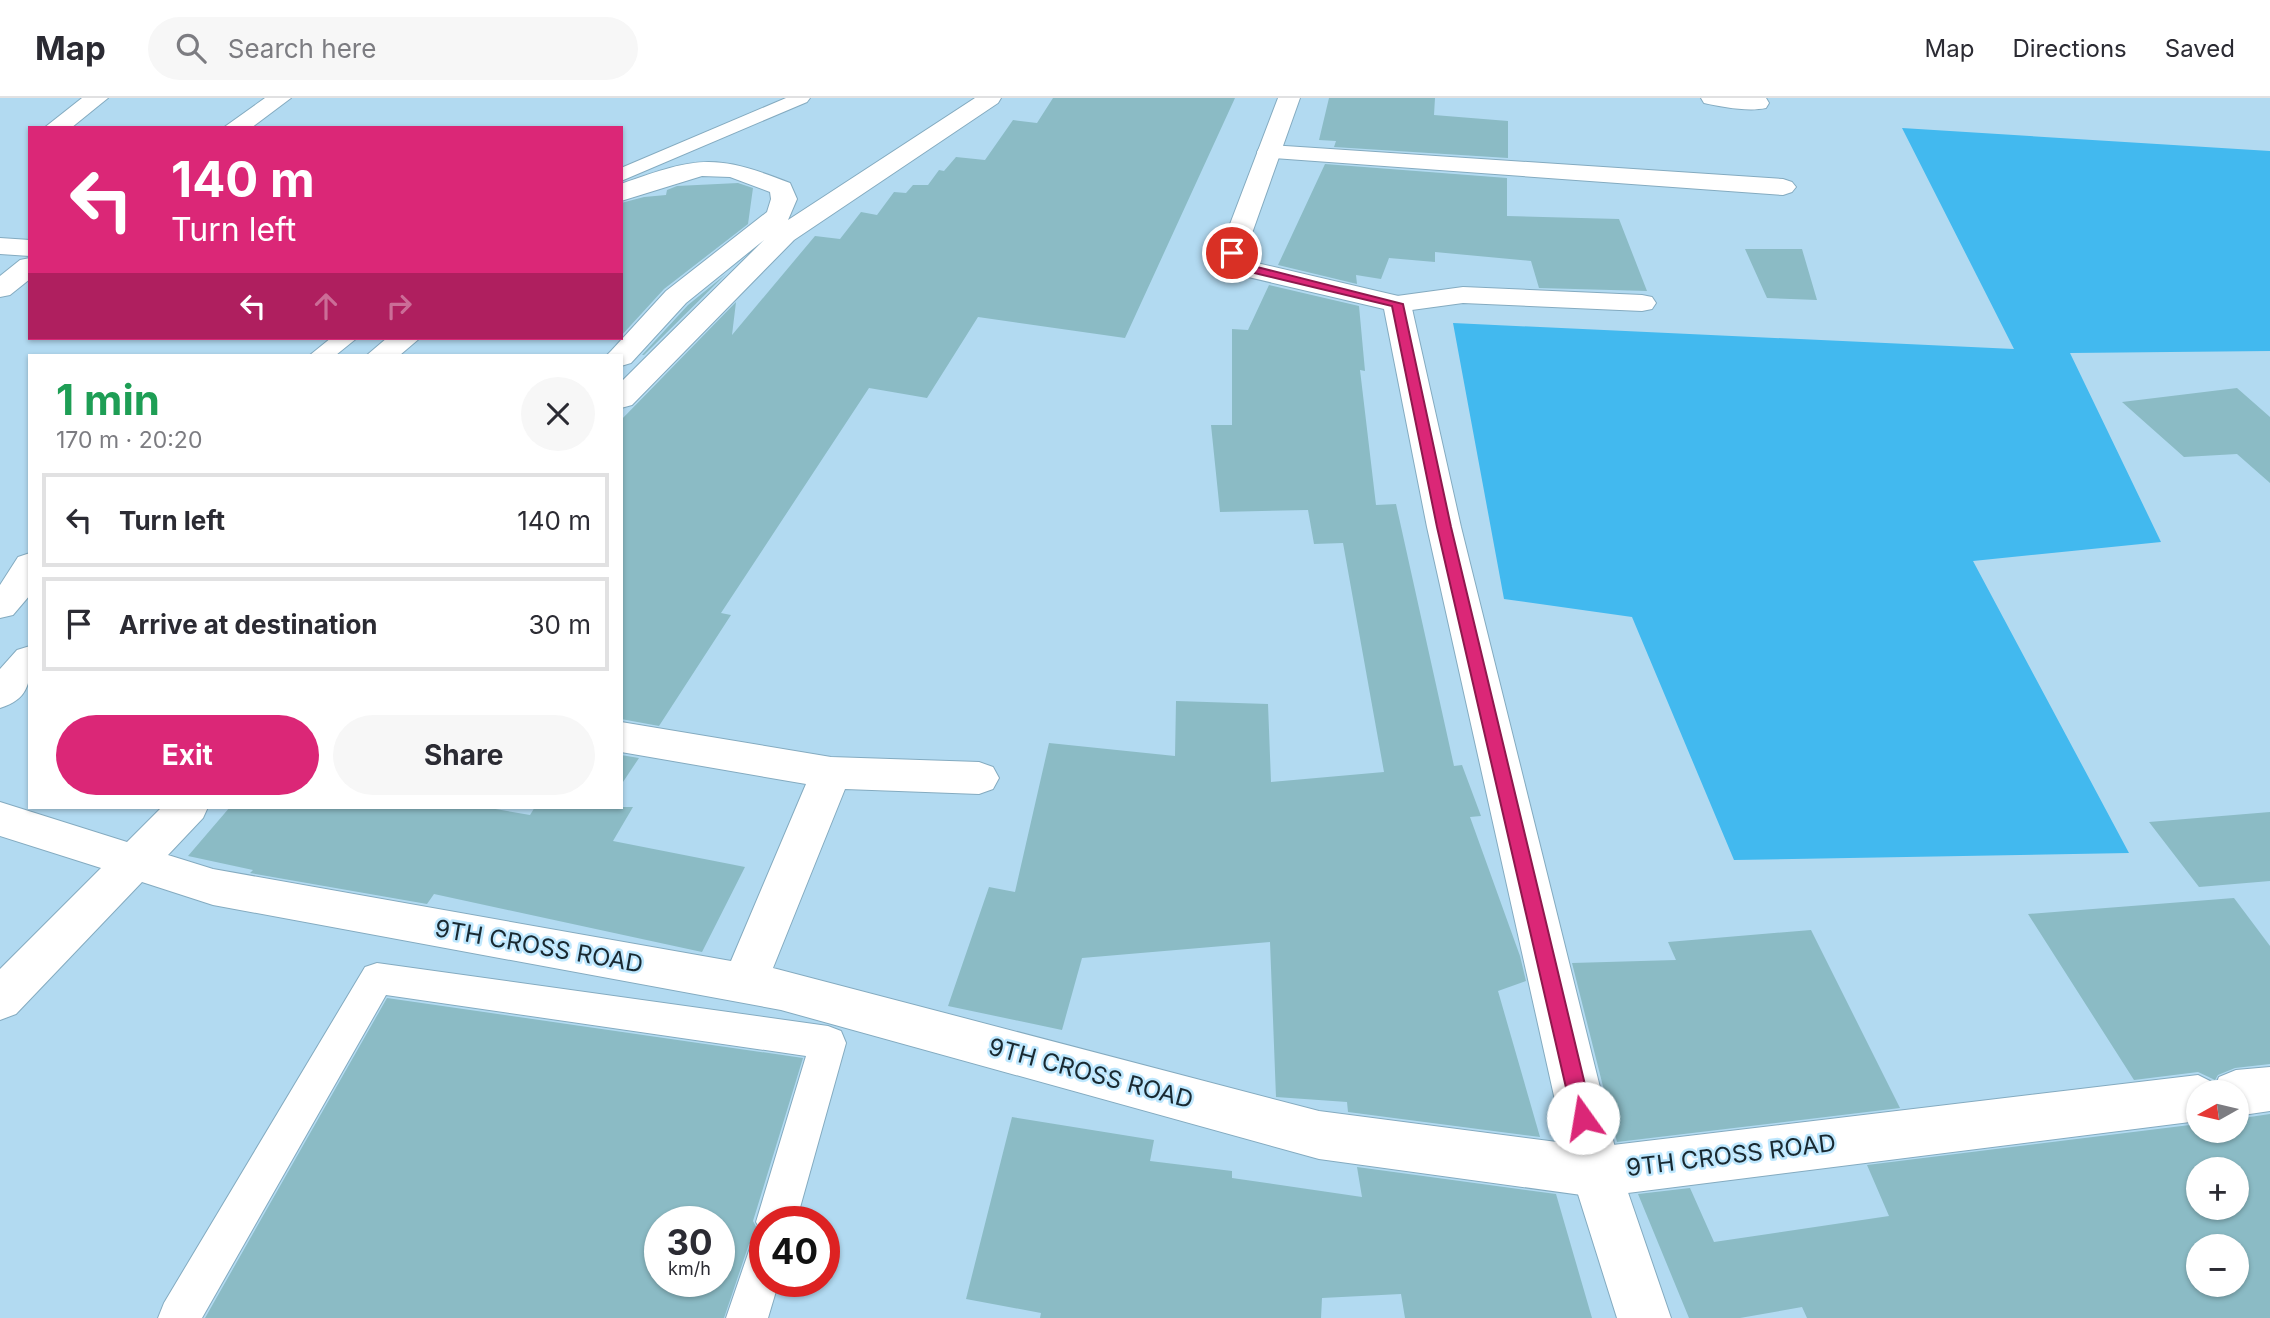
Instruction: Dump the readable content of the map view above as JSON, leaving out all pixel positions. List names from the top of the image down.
{
  "streets": {
    "street": ["9TH CROSS ROAD"]
  },
  "north": "left",
  "page": {
    "header": "Map",
    "search": "Search here",
    "nav": ["Map", "Directions", "Saved"],
    "turn": ["140 m", "Turn left"],
    "heading": ["1 min", "170 m · 20:20"],
    "list": [
      {
        "name": "Turn left",
        "value": "140 m"
      },
      {
        "name": "Arrive at destination",
        "value": "30 m"
      }
    ],
    "buttons": ["Exit", "Share"],
    "map_buttons": ["+", "−"],
    "speed": "30 km/h",
    "limit": "40"
  }
}
